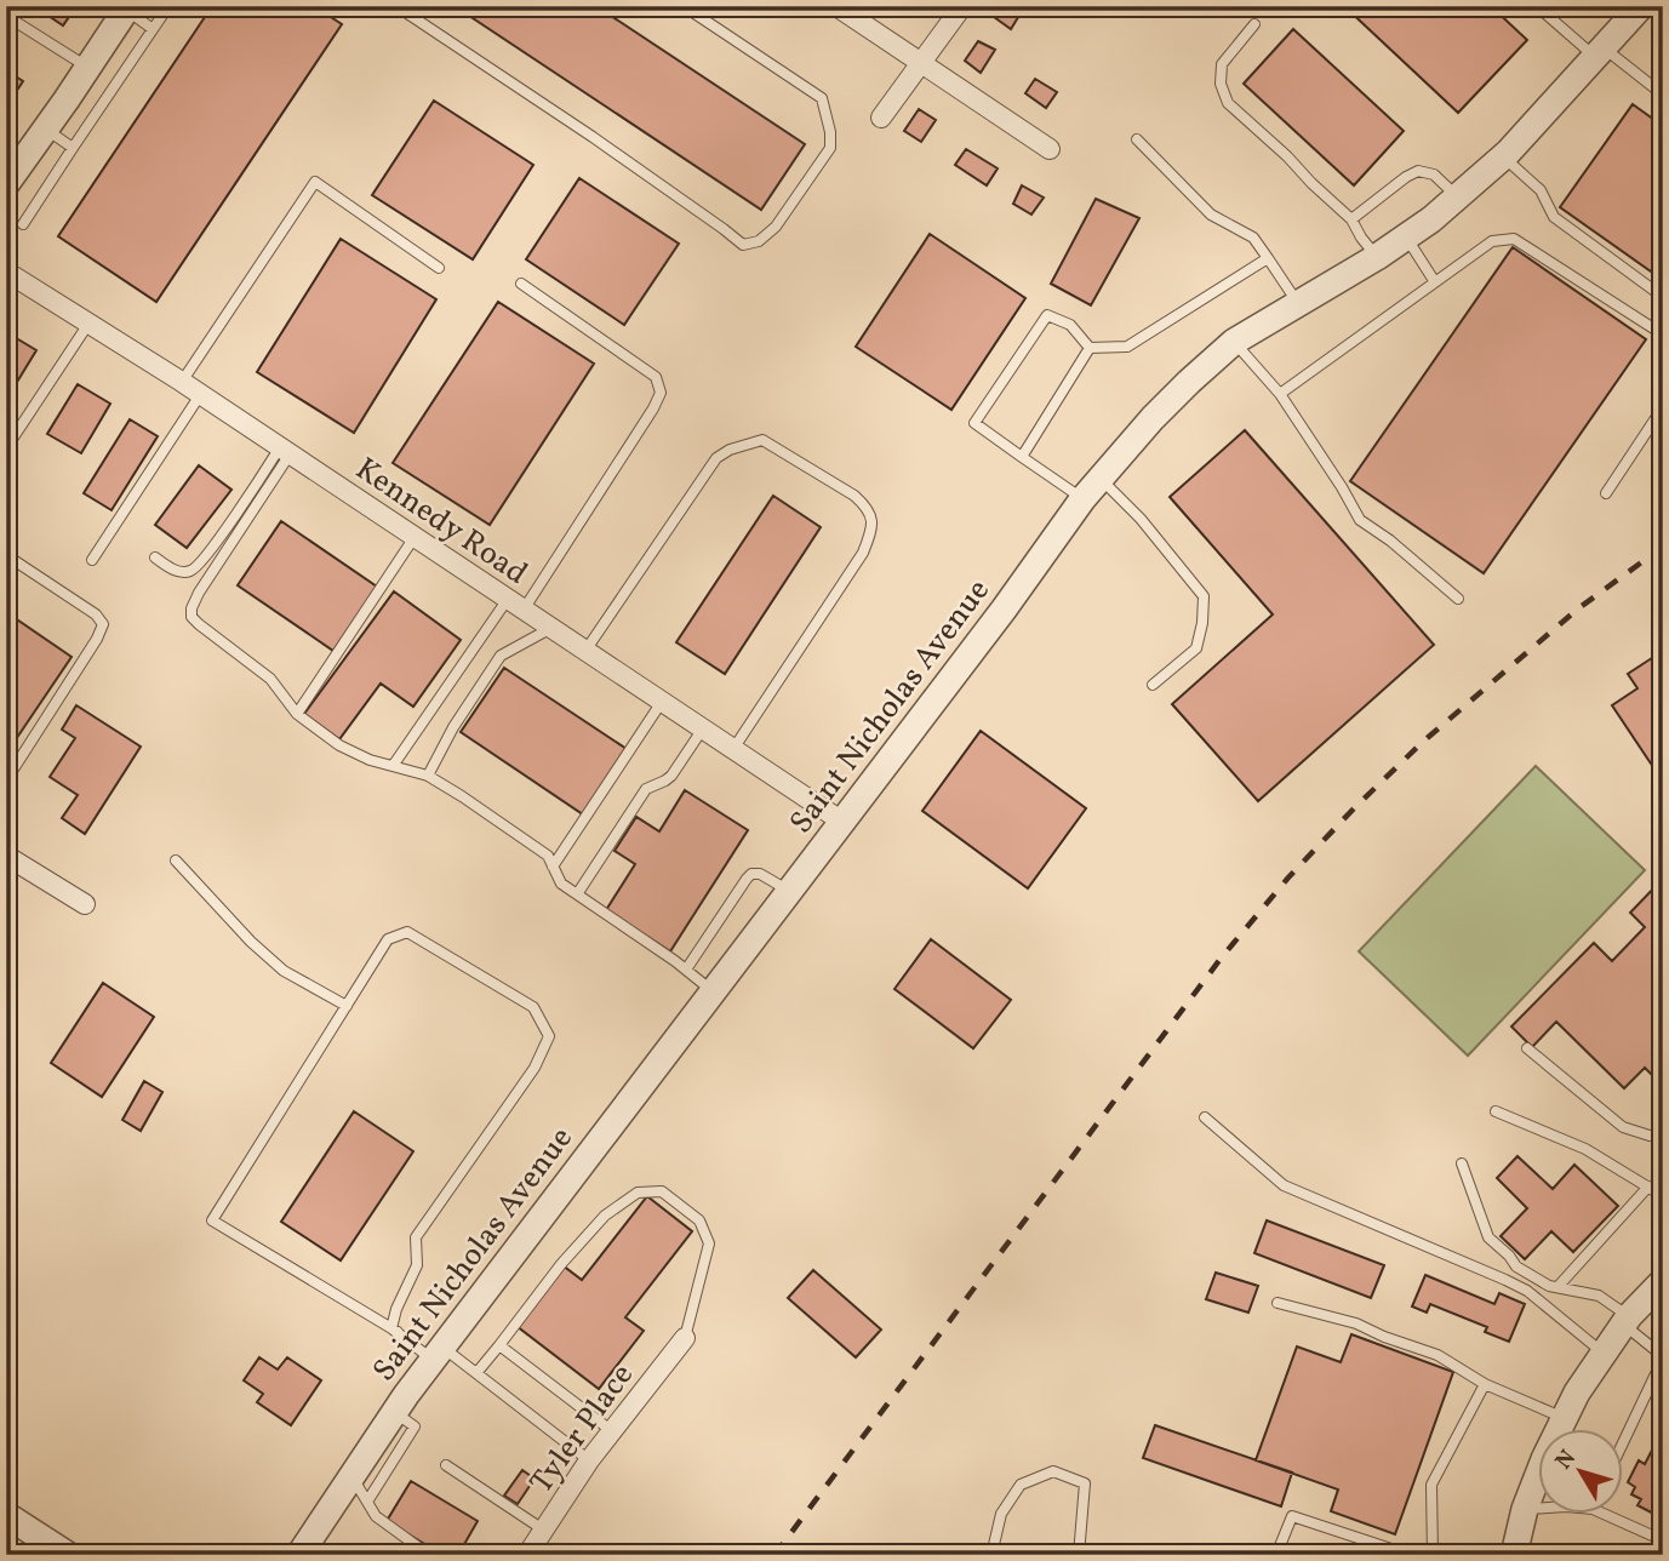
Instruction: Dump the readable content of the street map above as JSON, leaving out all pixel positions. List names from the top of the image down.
{
  "streets": {
    "street": ["Kennedy Road", "Saint Nicholas Avenue", "Tyler Place"]
  },
  "crossings": [
    ["Kennedy Road", "Saint Nicholas Avenue"]
  ],
  "north": "top left"
}
